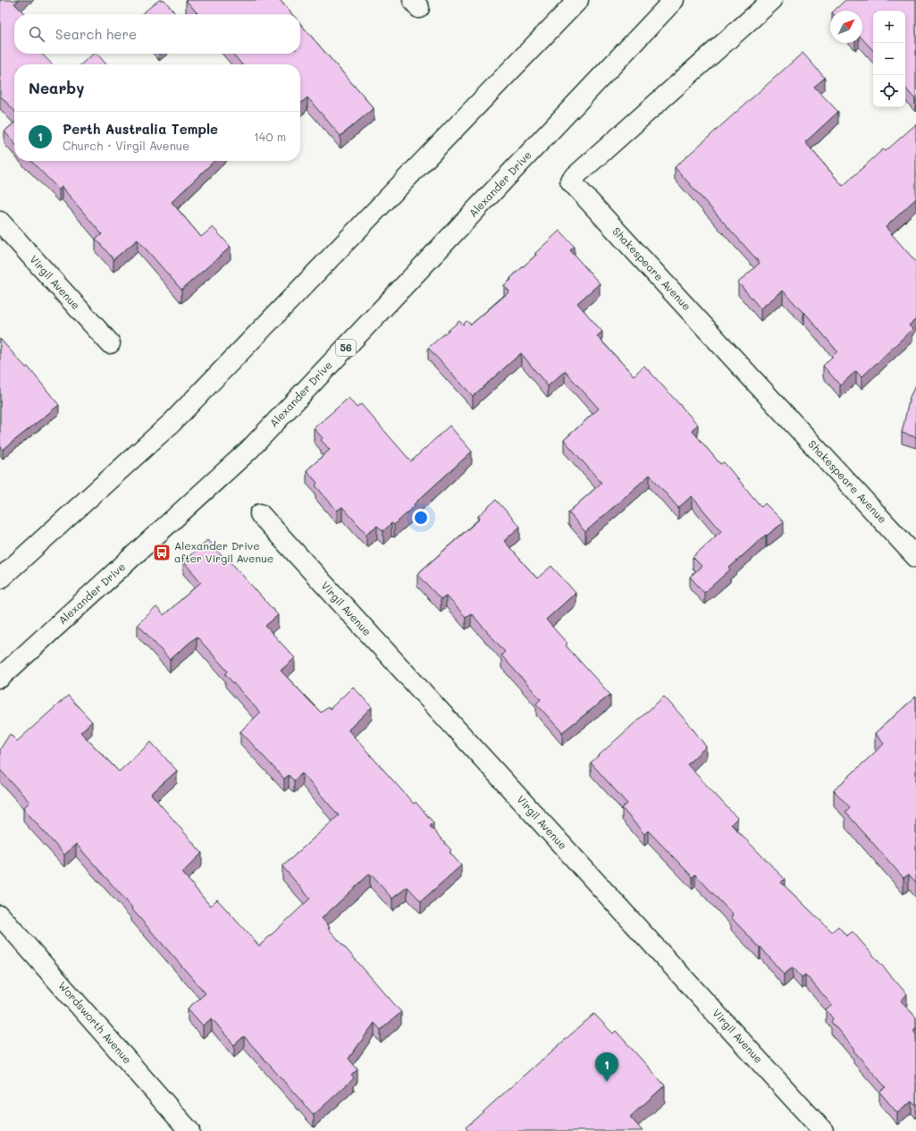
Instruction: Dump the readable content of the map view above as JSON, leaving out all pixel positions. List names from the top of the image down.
{
  "streets": {
    "street": [
      "Alexander Drive",
      "Shakespeare Avenue",
      "Virgil Avenue",
      "56",
      "Wordsworth Avenue"
    ]
  },
  "places": {
    "bus stop": ["Alexander Drive after Virgil Avenue"]
  },
  "north": "top right",
  "page": {
    "map_buttons": ["+", "−"],
    "search": "Search here",
    "heading": "Nearby",
    "list": [
      {
        "mark": "1",
        "name": "Perth Australia Temple",
        "note": "Church · Virgil Avenue",
        "value": "140 m"
      }
    ],
    "pins": "1"
  }
}
